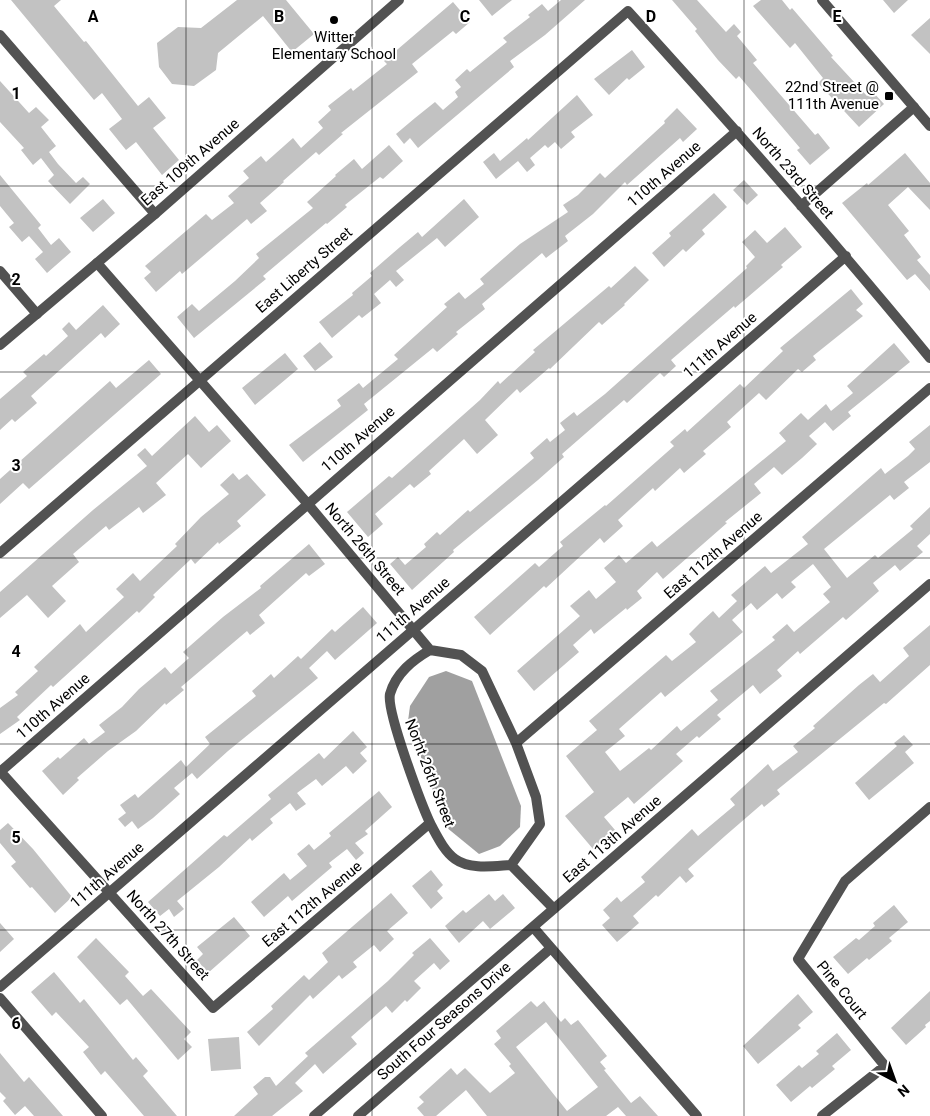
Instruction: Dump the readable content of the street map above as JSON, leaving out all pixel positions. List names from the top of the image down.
{
  "streets": {
    "street": [
      "East 109th Avenue",
      "North 23rd Street",
      "110th Avenue",
      "East Liberty Street",
      "111th Avenue",
      "North 26th Street",
      "East 112th Avenue",
      "Norht 26th Street",
      "East 113th Avenue",
      "North 27th Street",
      "Pine Court",
      "South Four Seasons Drive"
    ]
  },
  "crossings": [
    ["East 109th Avenue", "North 26th Street"],
    ["North 23rd Street", "110th Avenue"],
    ["North 23rd Street", "East Liberty Street"],
    ["North 23rd Street", "111th Avenue"],
    ["110th Avenue", "North 26th Street"],
    ["110th Avenue", "North 27th Street"],
    ["East Liberty Street", "North 26th Street"],
    ["111th Avenue", "North 26th Street"],
    ["111th Avenue", "North 27th Street"],
    ["North 26th Street", "Norht 26th Street"],
    ["East 112th Avenue", "Norht 26th Street"],
    ["East 112th Avenue", "North 27th Street"]
  ],
  "places": {
    "other": ["Witter Elementary School"],
    "transit": ["22nd Street @ 111th Avenue"]
  },
  "north": "bottom right",
  "grid": {
    "columns": [
      "A",
      "B",
      "C",
      "D",
      "E"
    ],
    "rows": [
      "1",
      "2",
      "3",
      "4",
      "5",
      "6"
    ]
  }
}
